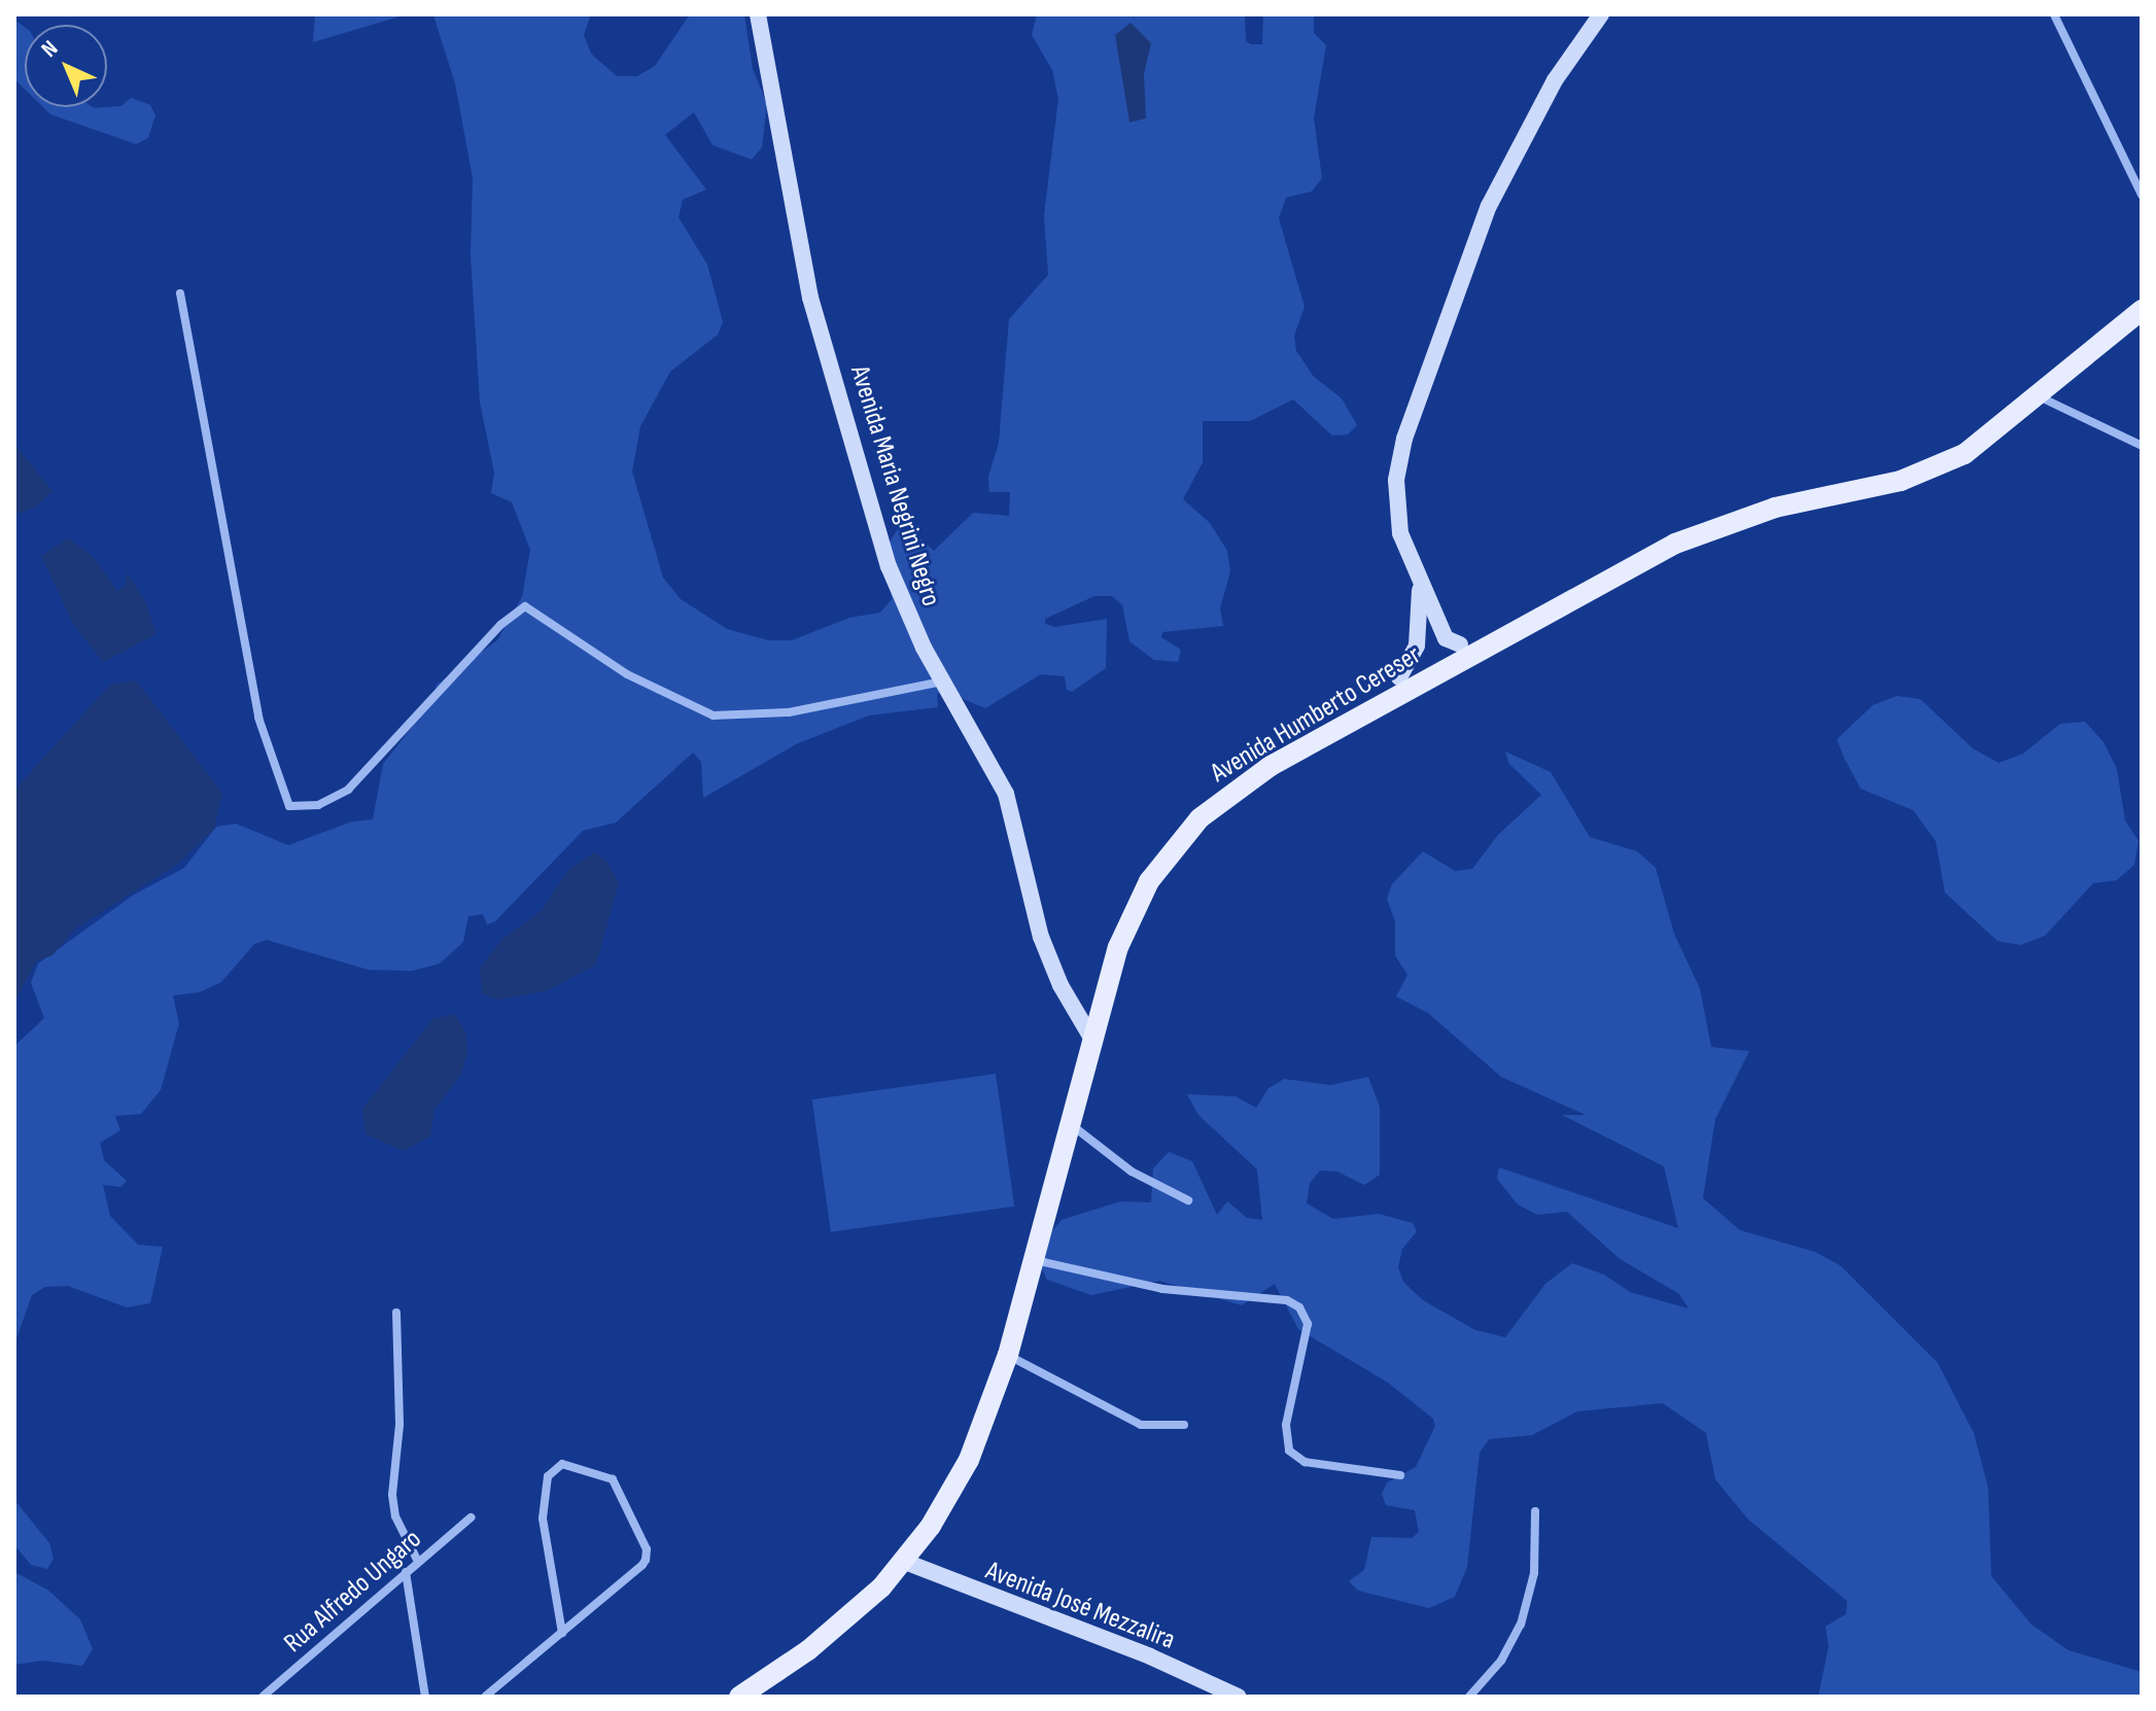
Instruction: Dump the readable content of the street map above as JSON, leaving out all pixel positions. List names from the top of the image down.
{
  "streets": {
    "main road": ["Avenida Humberto Cereser"],
    "street": ["Avenida Maria Negrini Negro", "Rua Alfredo Ungaro", "Avenida José Mezzalira"]
  },
  "crossings": [
    ["Avenida Maria Negrini Negro", "Avenida Humberto Cereser"],
    ["Avenida Humberto Cereser", "Avenida José Mezzalira"]
  ],
  "north": "top left"
}
